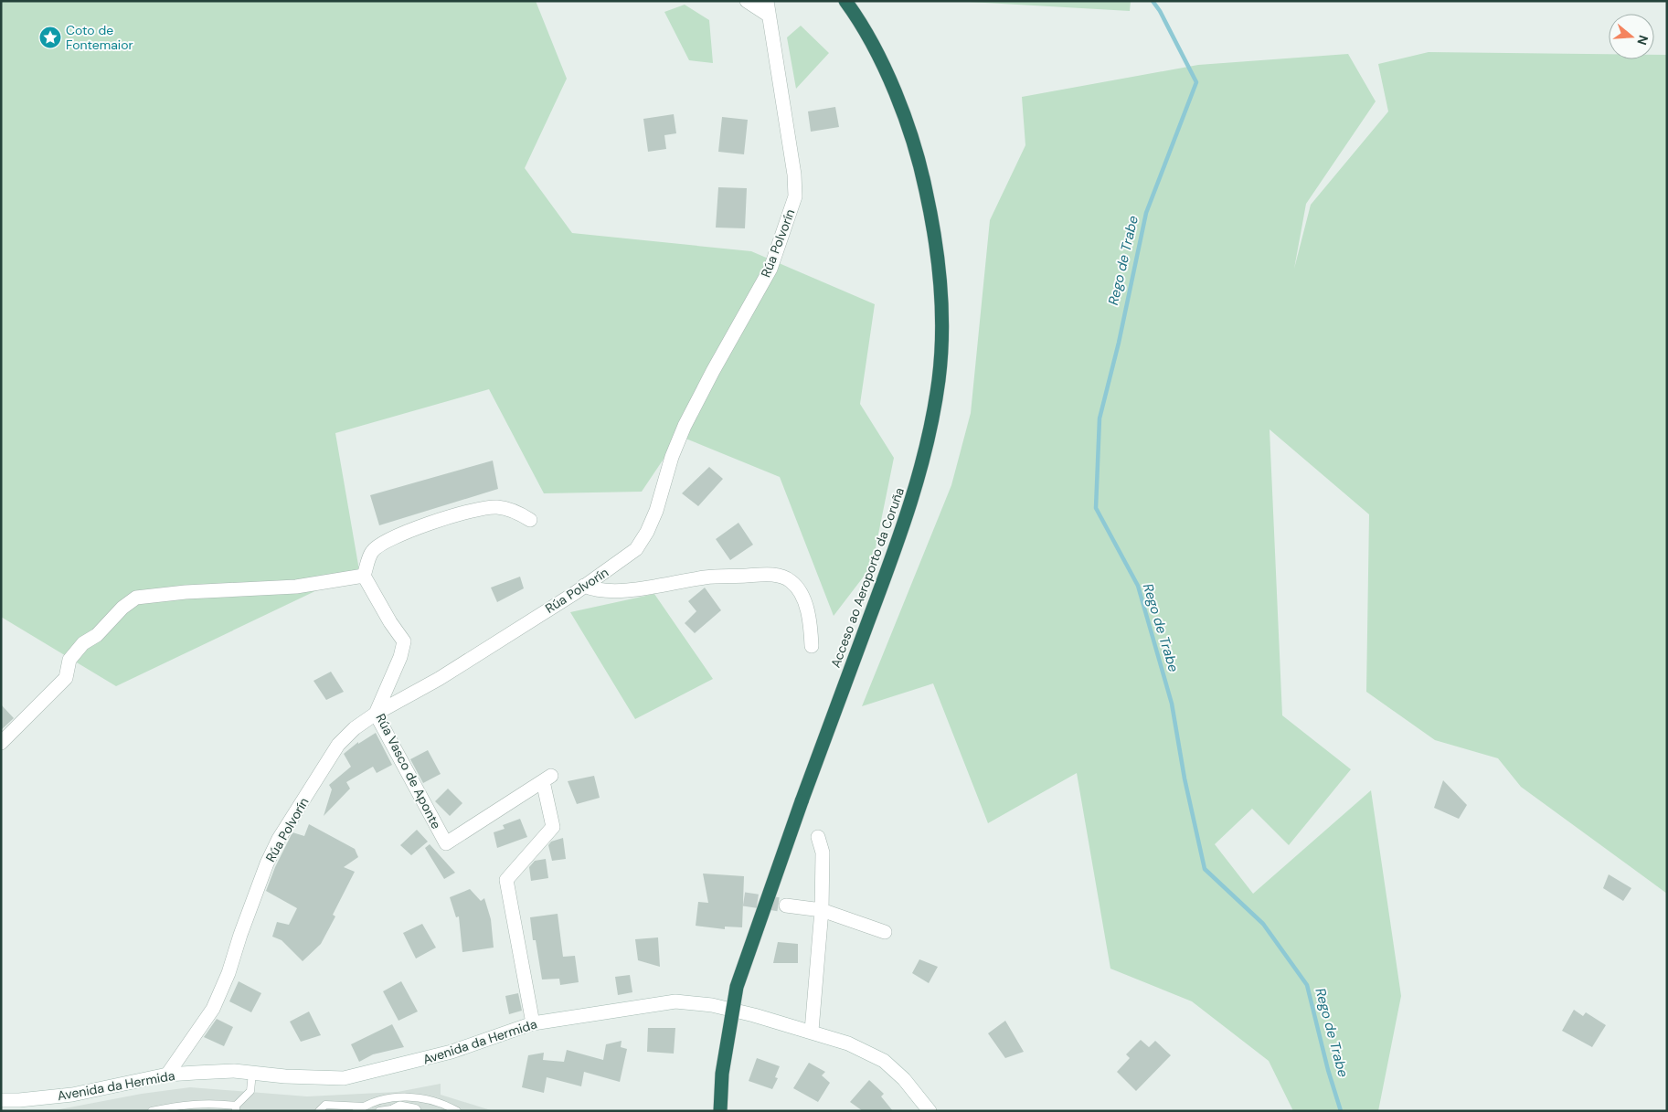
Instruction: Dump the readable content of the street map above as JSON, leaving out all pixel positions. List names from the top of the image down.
{
  "streets": {
    "highway": ["Acceso ao Aeroporto da Coruña"],
    "street": ["Rúa Polvorín", "Rúa Vasco de Aponte", "Avenida da Hermida"]
  },
  "crossings": [
    ["Rúa Polvorín", "Rúa Vasco de Aponte"],
    ["Rúa Polvorín", "Avenida da Hermida"],
    ["Rúa Vasco de Aponte", "Avenida da Hermida"]
  ],
  "water": ["Rego de Trabe"],
  "places": {
    "place": ["Coto de Fontemaior"]
  },
  "north": "right"
}
